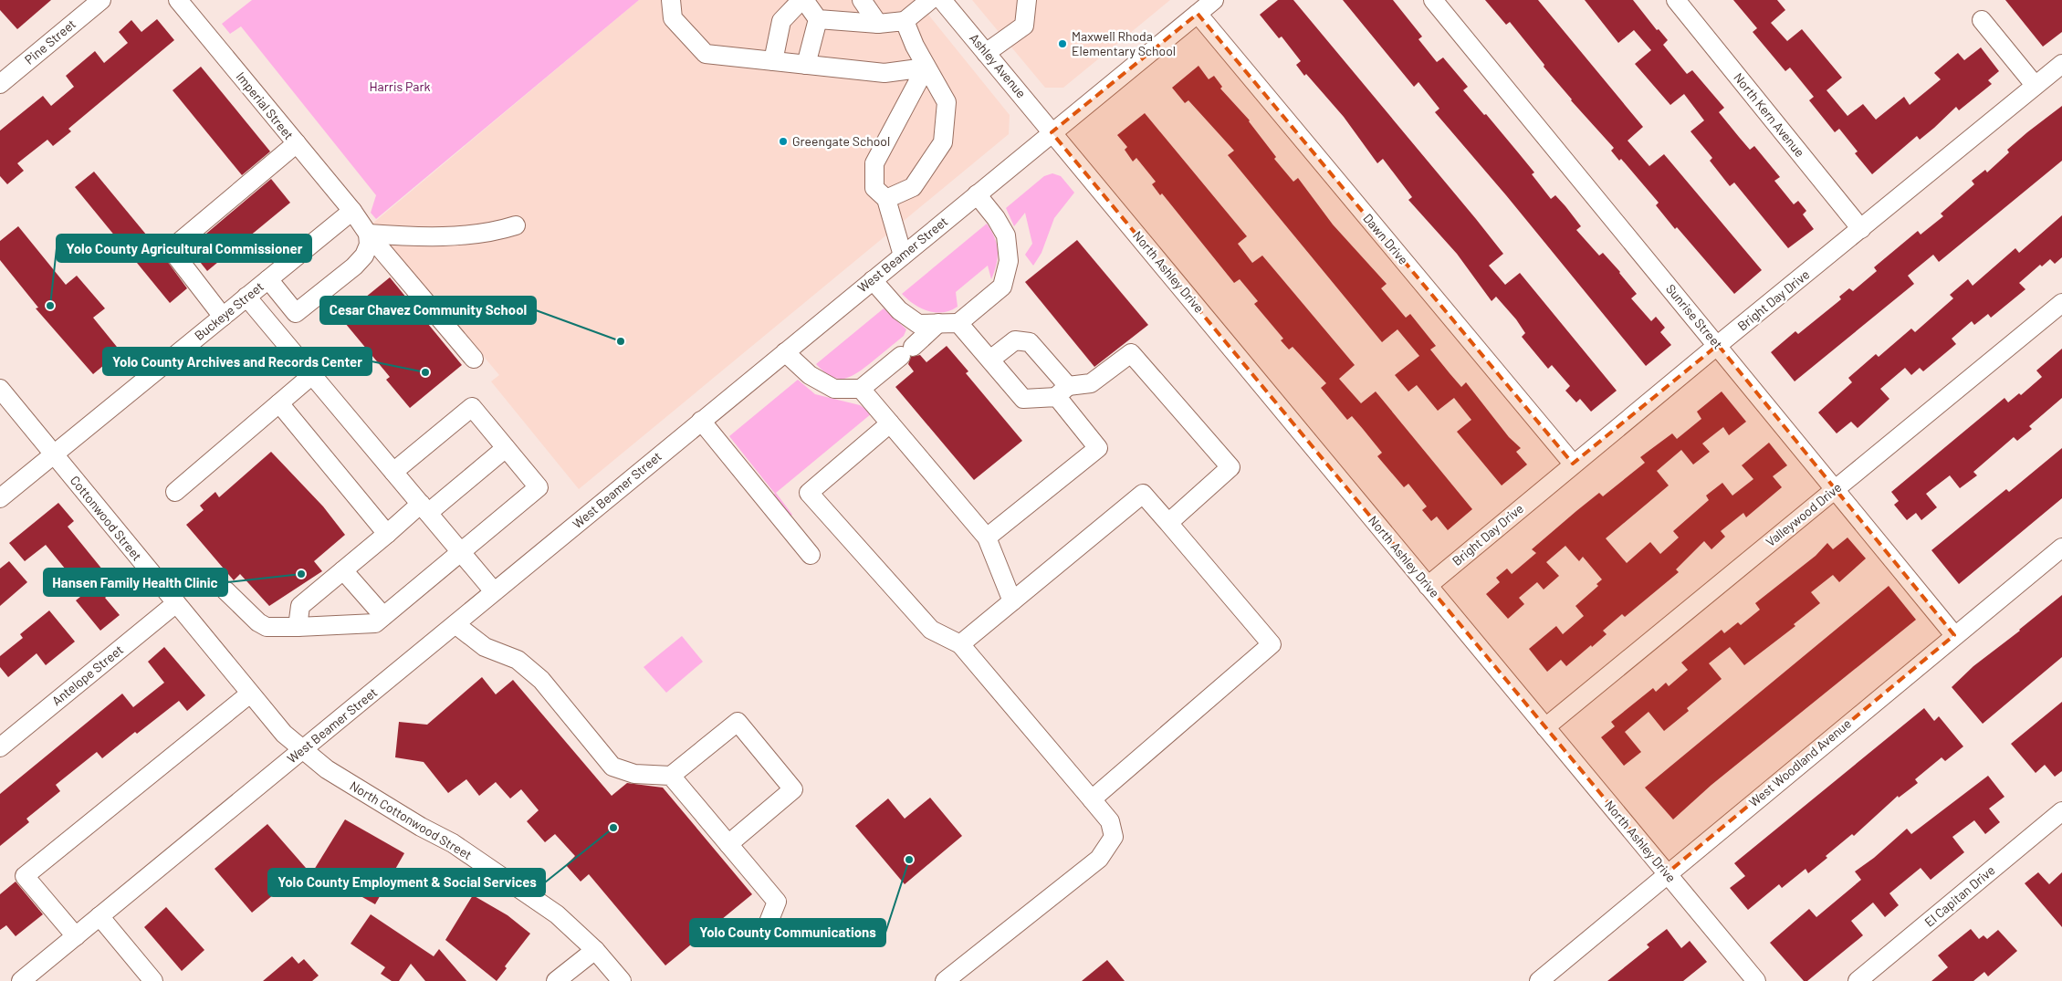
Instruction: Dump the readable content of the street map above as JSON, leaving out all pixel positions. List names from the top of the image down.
{
  "streets": {
    "street": [
      "Pine Street",
      "Ashley Avenue",
      "Imperial Street",
      "North Kern Avenue",
      "Dawn Drive",
      "West Beamer Street",
      "North Ashley Drive",
      "Bright Day Drive",
      "Buckeye Street",
      "Sunrise Street",
      "Valleywood Drive",
      "Cottonwood Street",
      "Antelope Street",
      "West Woodland Avenue",
      "North Cottonwood Street",
      "El Capitan Drive"
    ]
  },
  "crossings": [
    ["Ashley Avenue", "West Beamer Street"],
    ["Ashley Avenue", "North Ashley Drive"],
    ["Imperial Street", "Buckeye Street"],
    ["North Kern Avenue", "Bright Day Drive"],
    ["Dawn Drive", "West Beamer Street"],
    ["Dawn Drive", "Bright Day Drive"],
    ["West Beamer Street", "North Ashley Drive"],
    ["West Beamer Street", "Cottonwood Street"],
    ["West Beamer Street", "North Cottonwood Street"],
    ["North Ashley Drive", "Bright Day Drive"],
    ["North Ashley Drive", "Valleywood Drive"],
    ["North Ashley Drive", "West Woodland Avenue"],
    ["Bright Day Drive", "Sunrise Street"],
    ["Buckeye Street", "Cottonwood Street"],
    ["Sunrise Street", "Valleywood Drive"],
    ["Sunrise Street", "West Woodland Avenue"],
    ["Cottonwood Street", "Antelope Street"],
    ["Cottonwood Street", "North Cottonwood Street"]
  ],
  "parks": ["Harris Park"],
  "places": [
    "Maxwell Rhoda Elementary School",
    "Greengate School",
    "Yolo County Agricultural Commissioner",
    "Cesar Chavez Community School",
    "Yolo County Archives and Records Center",
    "Hansen Family Health Clinic",
    "Yolo County Employment & Social Services",
    "Yolo County Communications"
  ]
}
